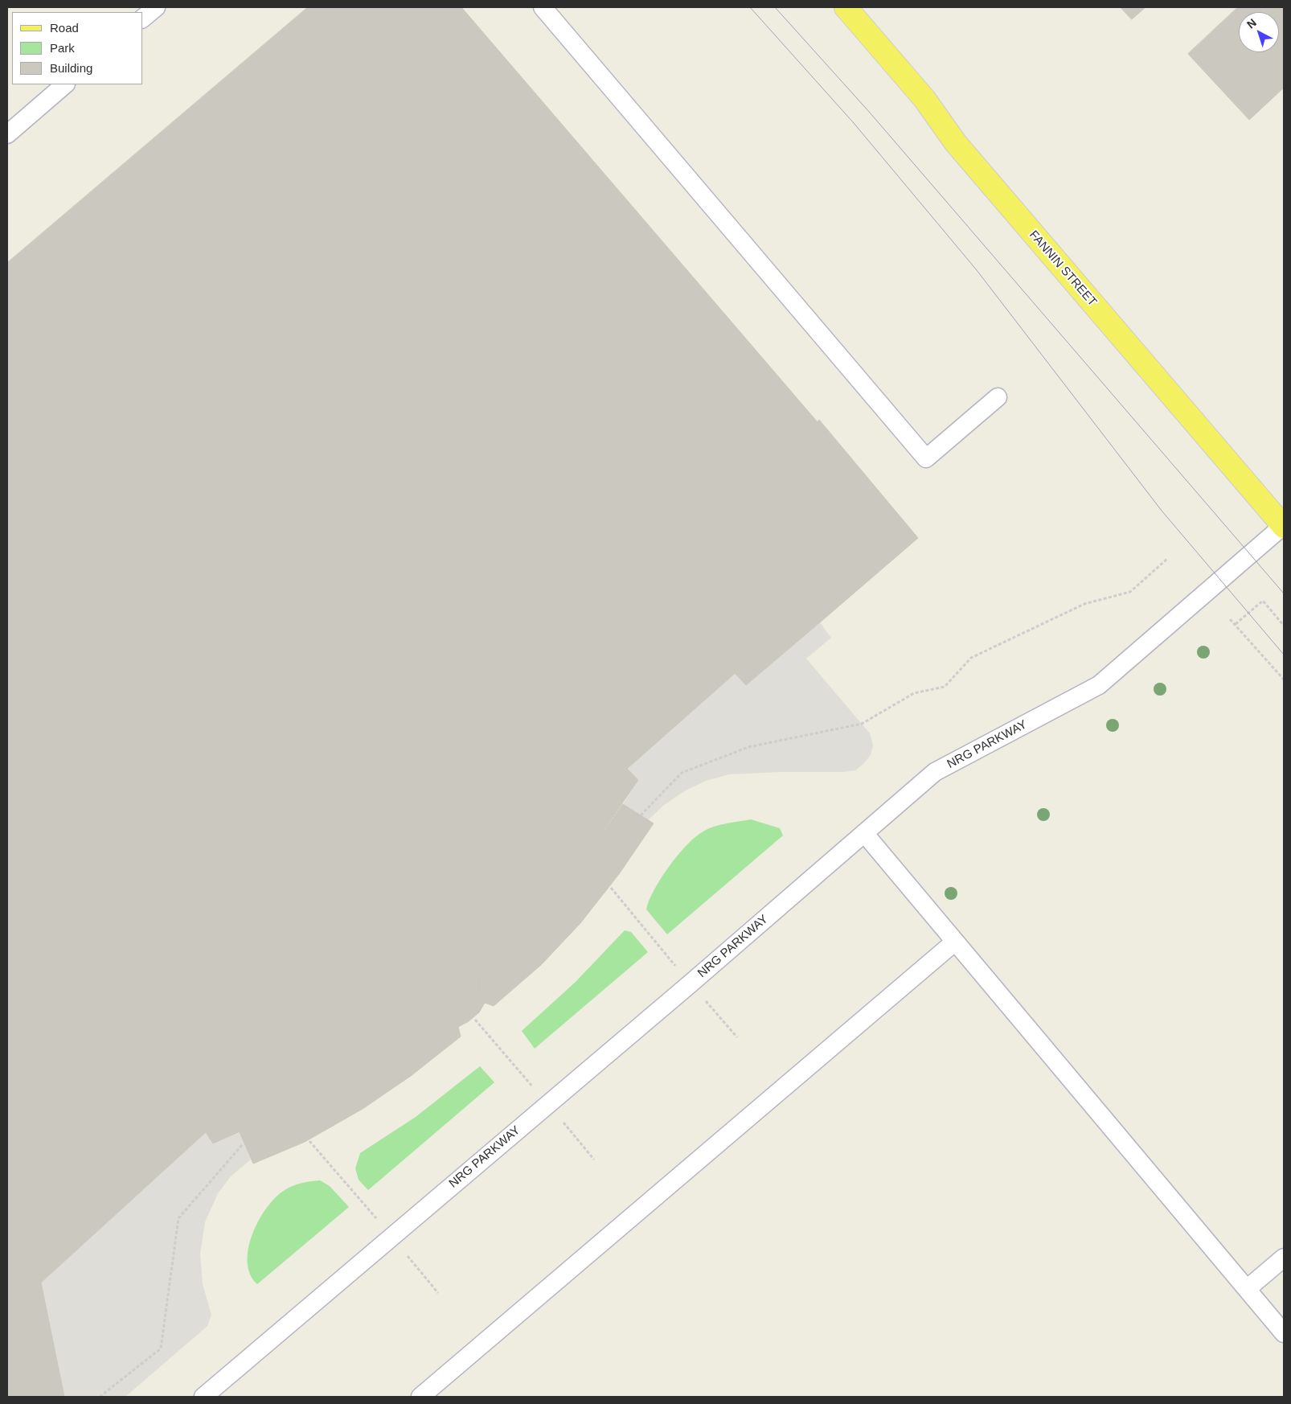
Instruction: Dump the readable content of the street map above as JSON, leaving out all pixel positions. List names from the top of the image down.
{
  "streets": {
    "main road": ["FANNIN STREET"],
    "lane": ["NRG PARKWAY"]
  },
  "crossings": [
    ["FANNIN STREET", "NRG PARKWAY"]
  ],
  "legend": ["Road", "Park", "Building"],
  "north": "top left"
}
